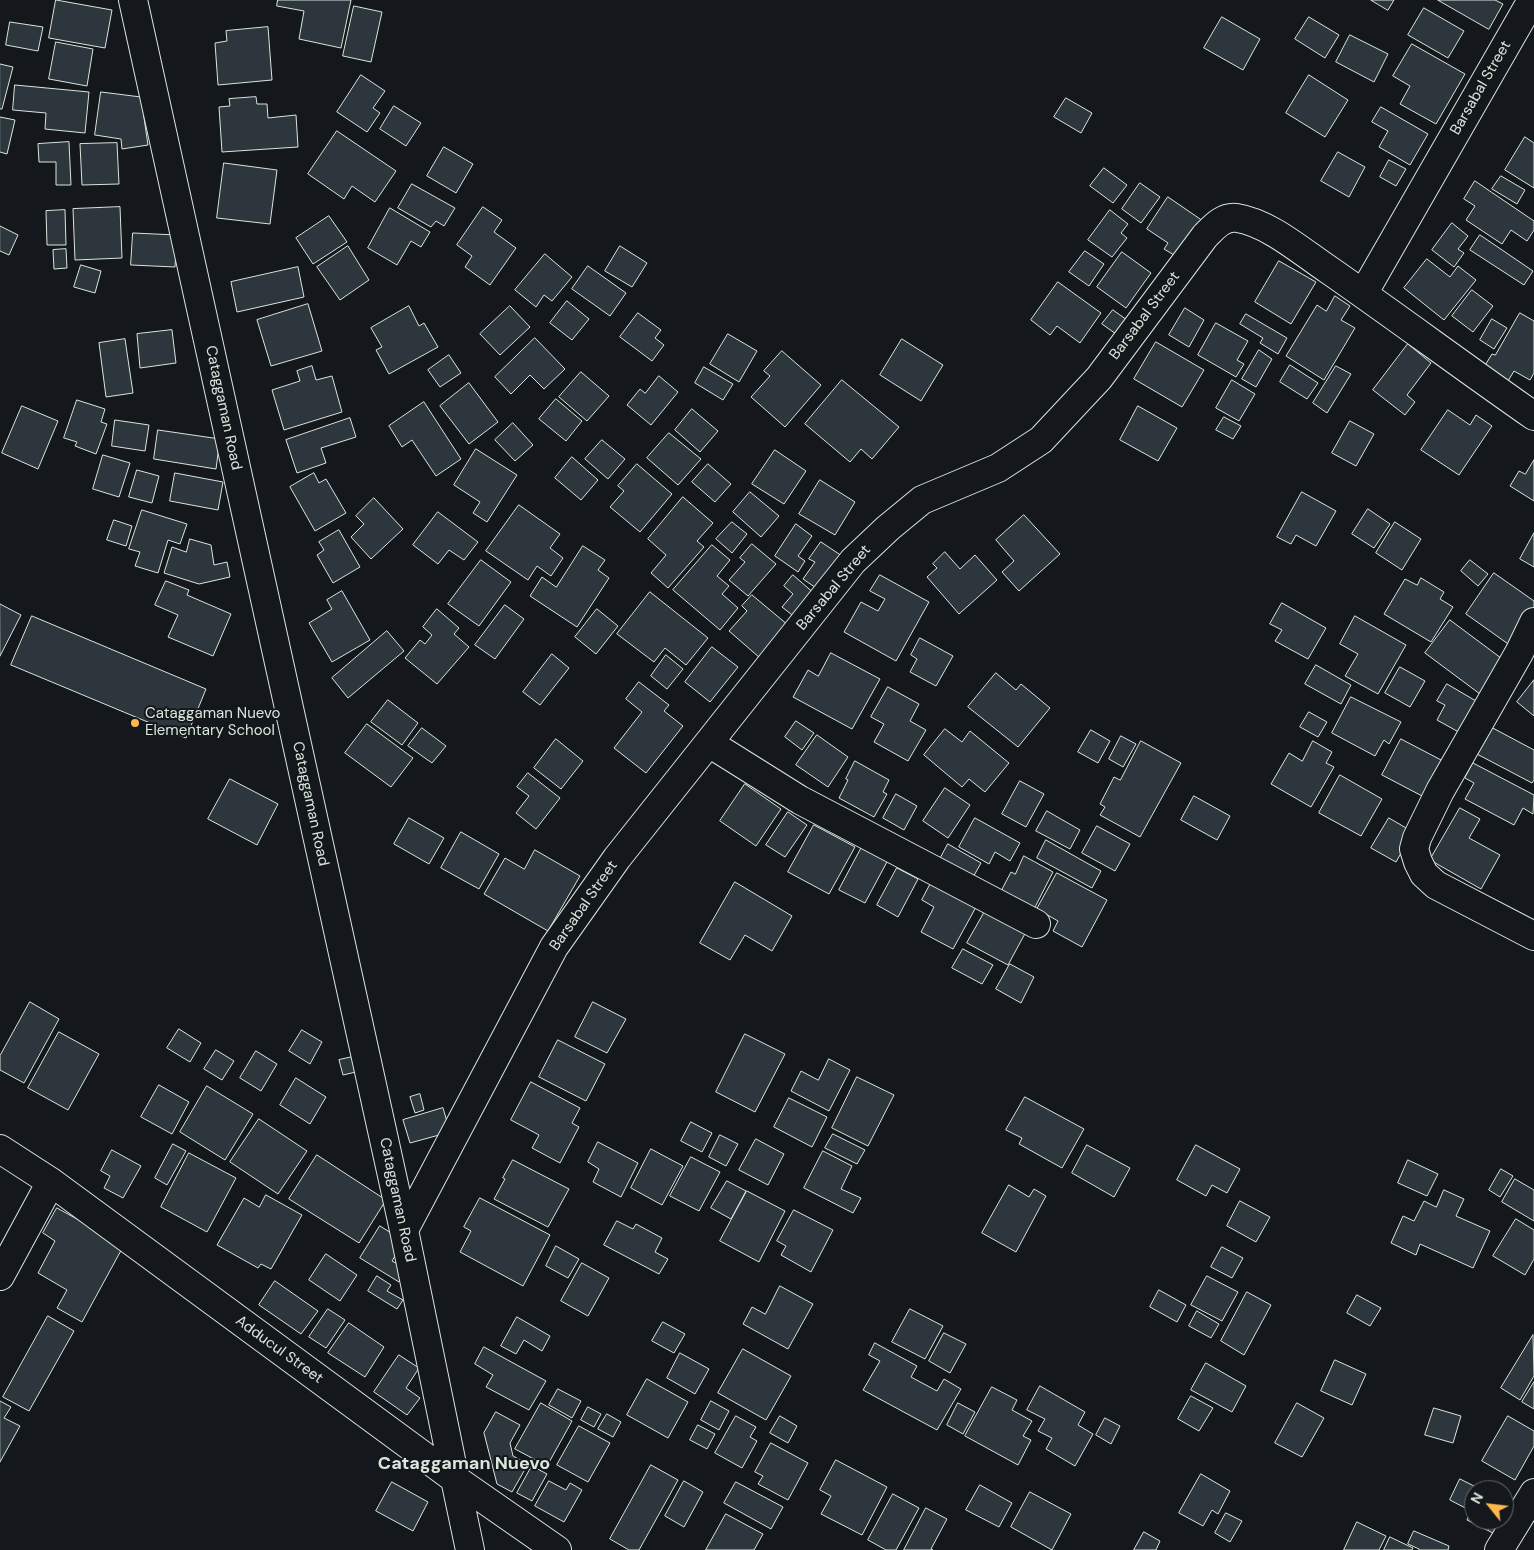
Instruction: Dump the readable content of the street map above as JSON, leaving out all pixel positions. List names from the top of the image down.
{
  "streets": {
    "street": ["Barsabal Street", "Cataggaman Road", "Adducul Street"]
  },
  "crossings": [
    ["Barsabal Street", "Cataggaman Road"],
    ["Cataggaman Road", "Adducul Street"]
  ],
  "districts": ["Cataggaman Nuevo"],
  "places": ["Cataggaman Nuevo Elementary School"],
  "north": "top left"
}
